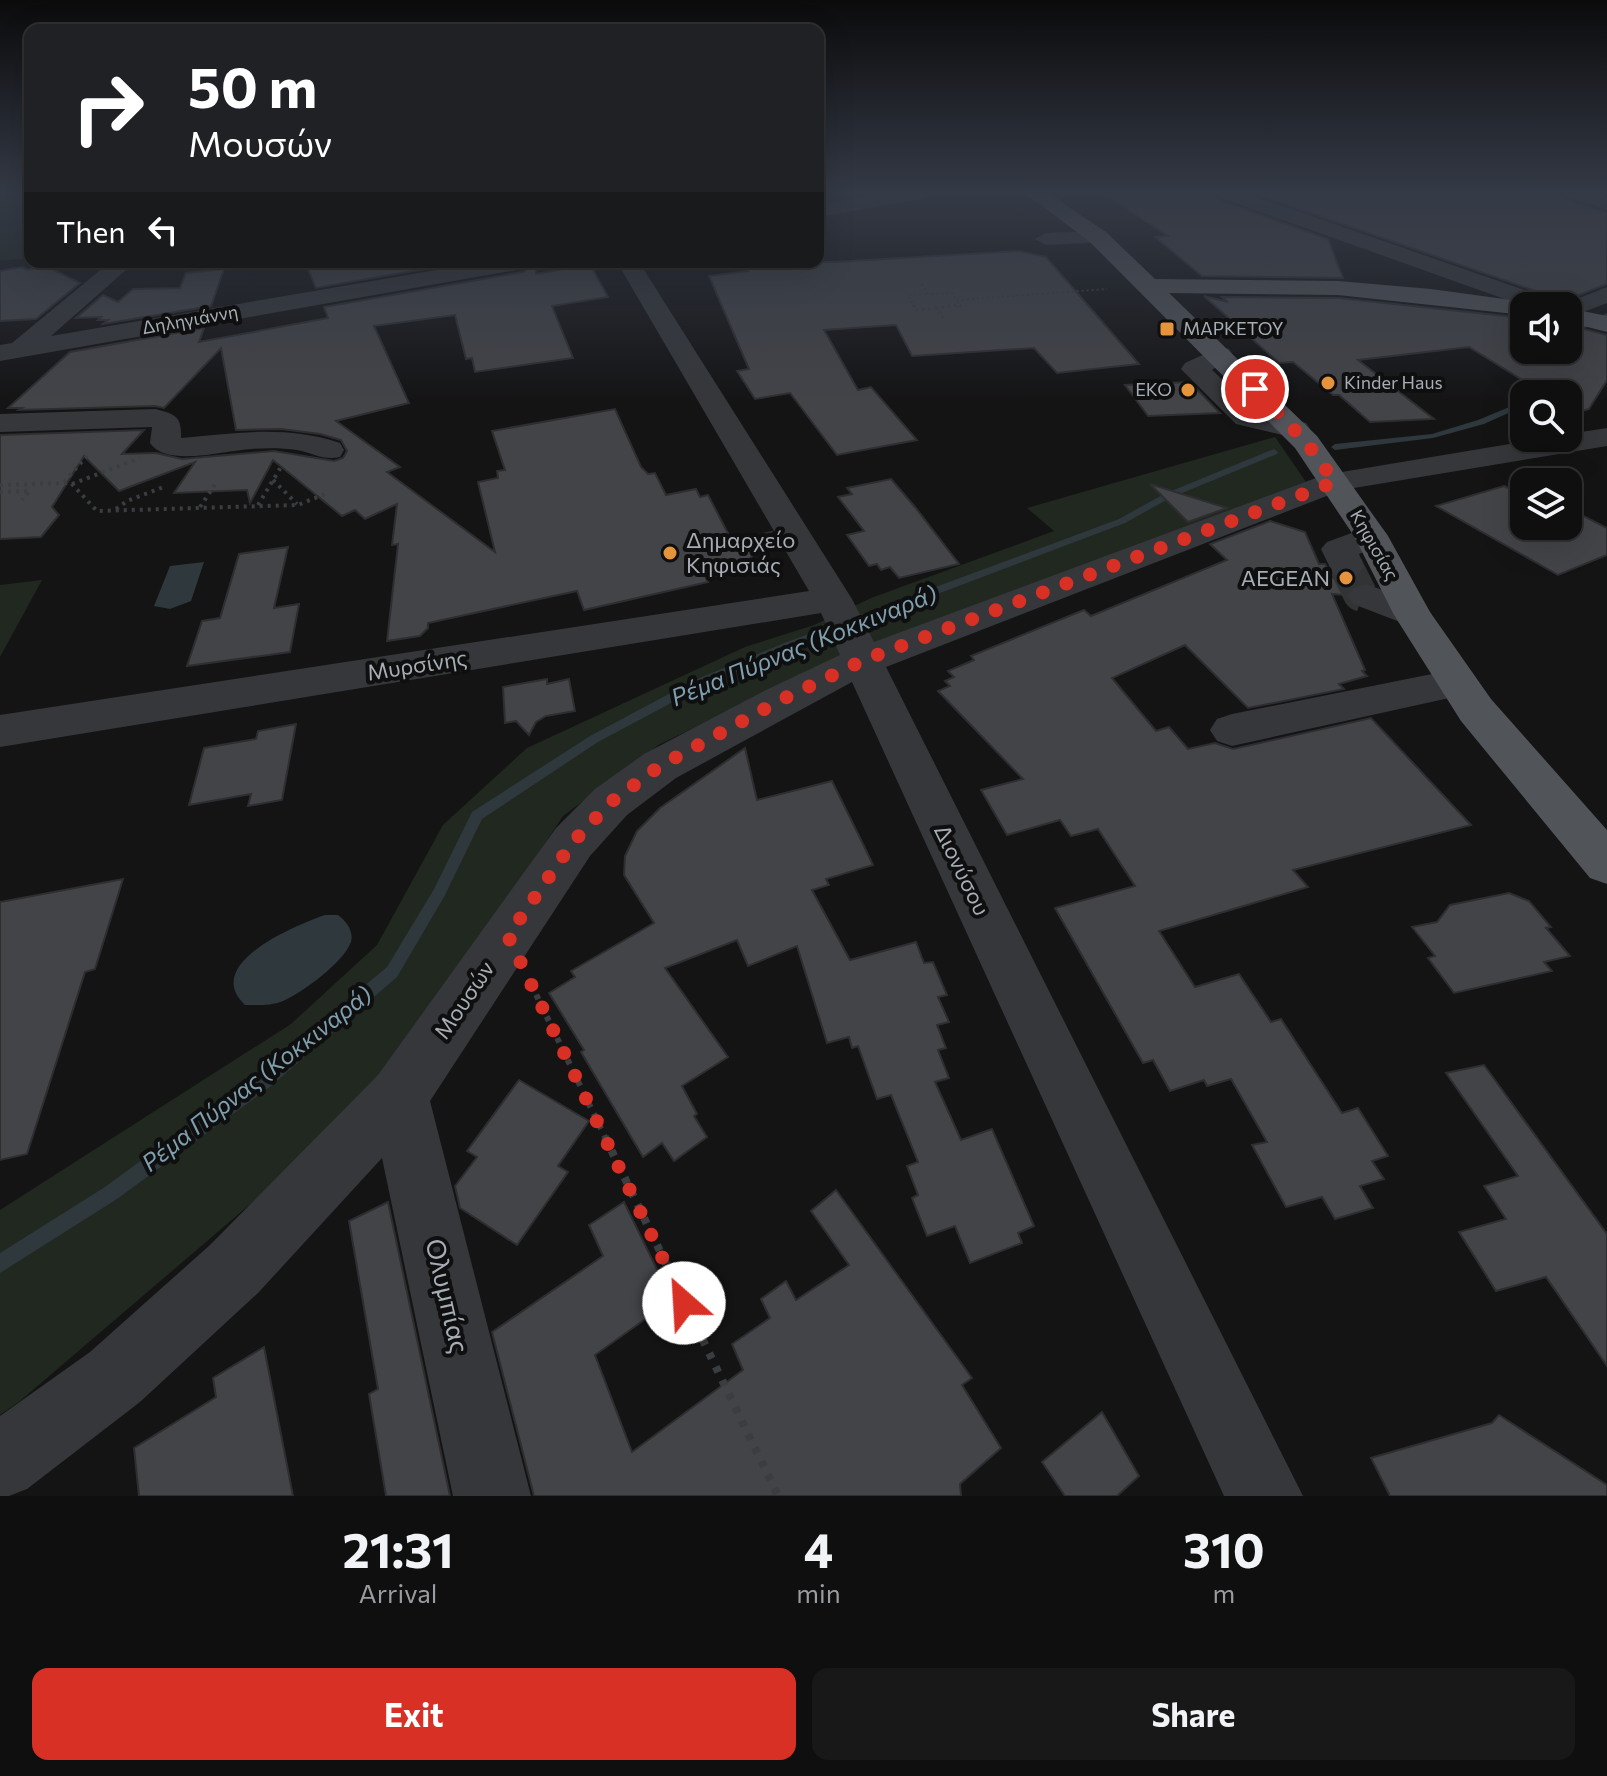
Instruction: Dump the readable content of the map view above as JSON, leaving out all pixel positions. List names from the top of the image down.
{
  "streets": {
    "main road": ["Κηφισίας"],
    "street": [
      "Δηληγιάννη",
      "Μυρσίνης",
      "Διονύσου",
      "Μουσών",
      "Ολυμπίας"
    ]
  },
  "crossings": [
    ["Κηφισίας", "Μουσών"],
    ["Μυρσίνης", "Διονύσου"],
    ["Μυρσίνης", "Μουσών"],
    ["Διονύσου", "Μουσών"],
    ["Μουσών", "Ολυμπίας"]
  ],
  "water": ["Ρέμα Πύρνας (Κοκκιναρά)"],
  "places": {
    "transit": ["ΜΑΡΚΕΤΟΥ"],
    "other": [
      "Kinder Haus",
      "EKO",
      "Δημαρχείο Κηφισιάς",
      "AEGEAN"
    ]
  },
  "page": {
    "turn": ["50 m", "Μουσών"],
    "then": "Then",
    "eta": [
      "21:31",
      "Arrival",
      "4",
      "min",
      "310",
      "m"
    ],
    "buttons": ["Exit", "Share"]
  }
}
